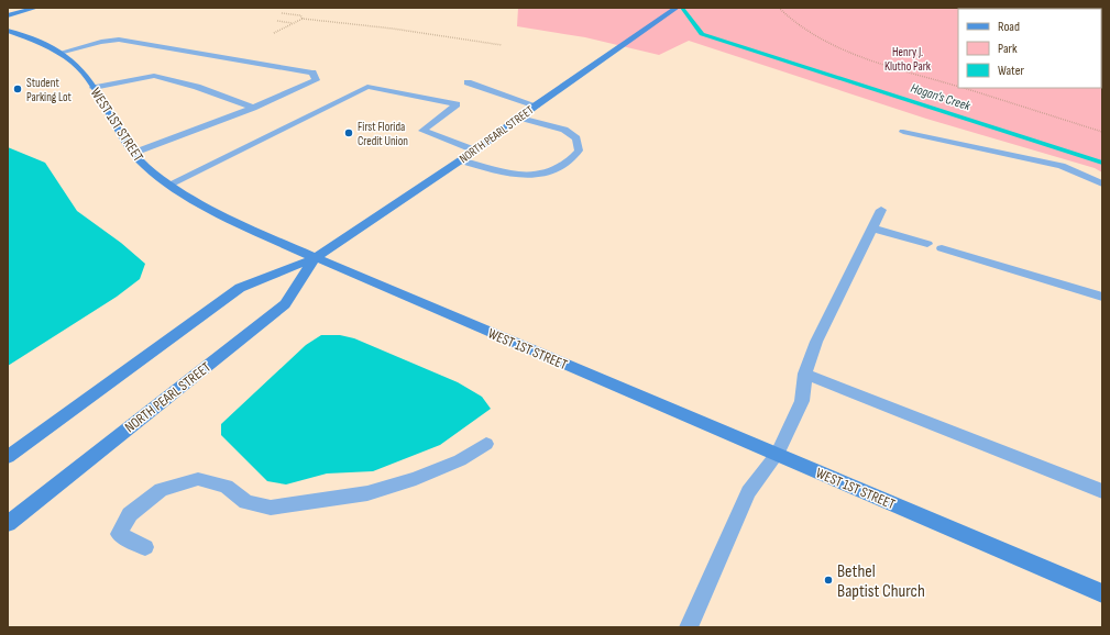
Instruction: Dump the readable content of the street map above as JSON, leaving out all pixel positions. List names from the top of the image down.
{
  "streets": {
    "street": ["WEST 1ST STREET", "NORTH PEARL STREET"]
  },
  "crossings": [
    ["WEST 1ST STREET", "NORTH PEARL STREET"]
  ],
  "water": ["Hogan's Creek"],
  "parks": ["Henry J. Klutho Park"],
  "places": ["Student Parking Lot", "First Florida Credit Union", "Bethel Baptist Church"],
  "legend": ["Road", "Park", "Water"]
}
